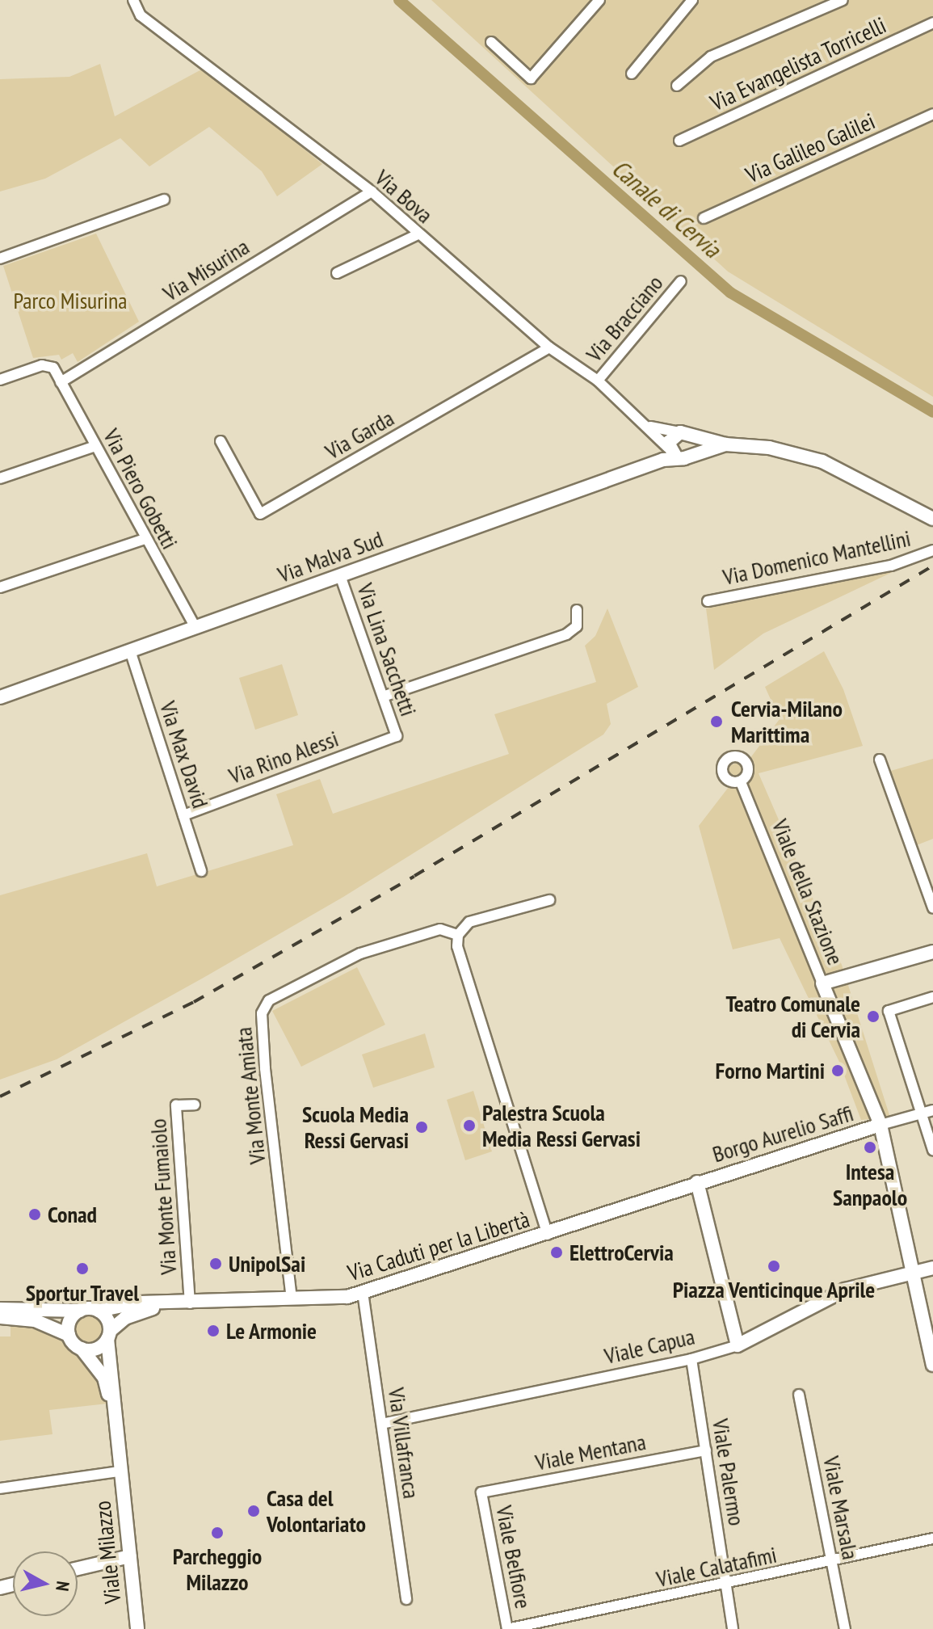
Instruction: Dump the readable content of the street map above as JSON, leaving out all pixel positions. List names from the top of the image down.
{
  "streets": {
    "street": [
      "Via Evangelista Torricelli",
      "Via Galileo Galilei",
      "Via Bova",
      "Via Misurina",
      "Via Bracciano",
      "Via Garda",
      "Via Piero Gobetti",
      "Via Malva Sud",
      "Via Domenico Mantellini",
      "Via Lina Sacchetti",
      "Via Max David",
      "Via Rino Alessi",
      "Viale della Stazione",
      "Via Monte Amiata",
      "Borgo Aurelio Saffi",
      "Via Monte Fumaiolo",
      "Via Caduti per la Libertà",
      "Viale Capua",
      "Via Villafranca",
      "Viale Mentana",
      "Viale Palermo",
      "Viale Marsala",
      "Viale Milazzo",
      "Viale Belfiore",
      "Viale Calatafimi"
    ]
  },
  "crossings": [
    ["Via Bova", "Via Misurina"],
    ["Via Bova", "Via Bracciano"],
    ["Via Bova", "Via Garda"],
    ["Via Bova", "Via Malva Sud"],
    ["Via Misurina", "Via Piero Gobetti"],
    ["Via Piero Gobetti", "Via Malva Sud"],
    ["Via Malva Sud", "Via Lina Sacchetti"],
    ["Via Malva Sud", "Via Max David"],
    ["Via Lina Sacchetti", "Via Rino Alessi"],
    ["Via Max David", "Via Rino Alessi"],
    ["Viale della Stazione", "Borgo Aurelio Saffi"],
    ["Viale della Stazione", "Viale Capua"],
    ["Via Monte Amiata", "Via Caduti per la Libertà"],
    ["Borgo Aurelio Saffi", "Via Caduti per la Libertà"],
    ["Via Monte Fumaiolo", "Via Caduti per la Libertà"],
    ["Via Caduti per la Libertà", "Via Villafranca"],
    ["Via Caduti per la Libertà", "Viale Milazzo"],
    ["Viale Capua", "Via Villafranca"],
    ["Viale Capua", "Viale Palermo"],
    ["Viale Mentana", "Viale Palermo"],
    ["Viale Mentana", "Viale Belfiore"],
    ["Viale Palermo", "Viale Calatafimi"],
    ["Viale Marsala", "Viale Calatafimi"],
    ["Viale Belfiore", "Viale Calatafimi"]
  ],
  "water": ["Canale di Cervia"],
  "parks": ["Parco Misurina"],
  "places": [
    "Cervia-Milano Marittima",
    "Teatro Comunale di Cervia",
    "Forno Martini",
    "Palestra Scuola Media Ressi Gervasi",
    "Scuola Media Ressi Gervasi",
    "Intesa Sanpaolo",
    "Conad",
    "ElettroCervia",
    "UnipolSai",
    "Piazza Venticinque Aprile",
    "Sportur Travel",
    "Le Armonie",
    "Casa del Volontariato",
    "Parcheggio Milazzo"
  ],
  "north": "right"
}
